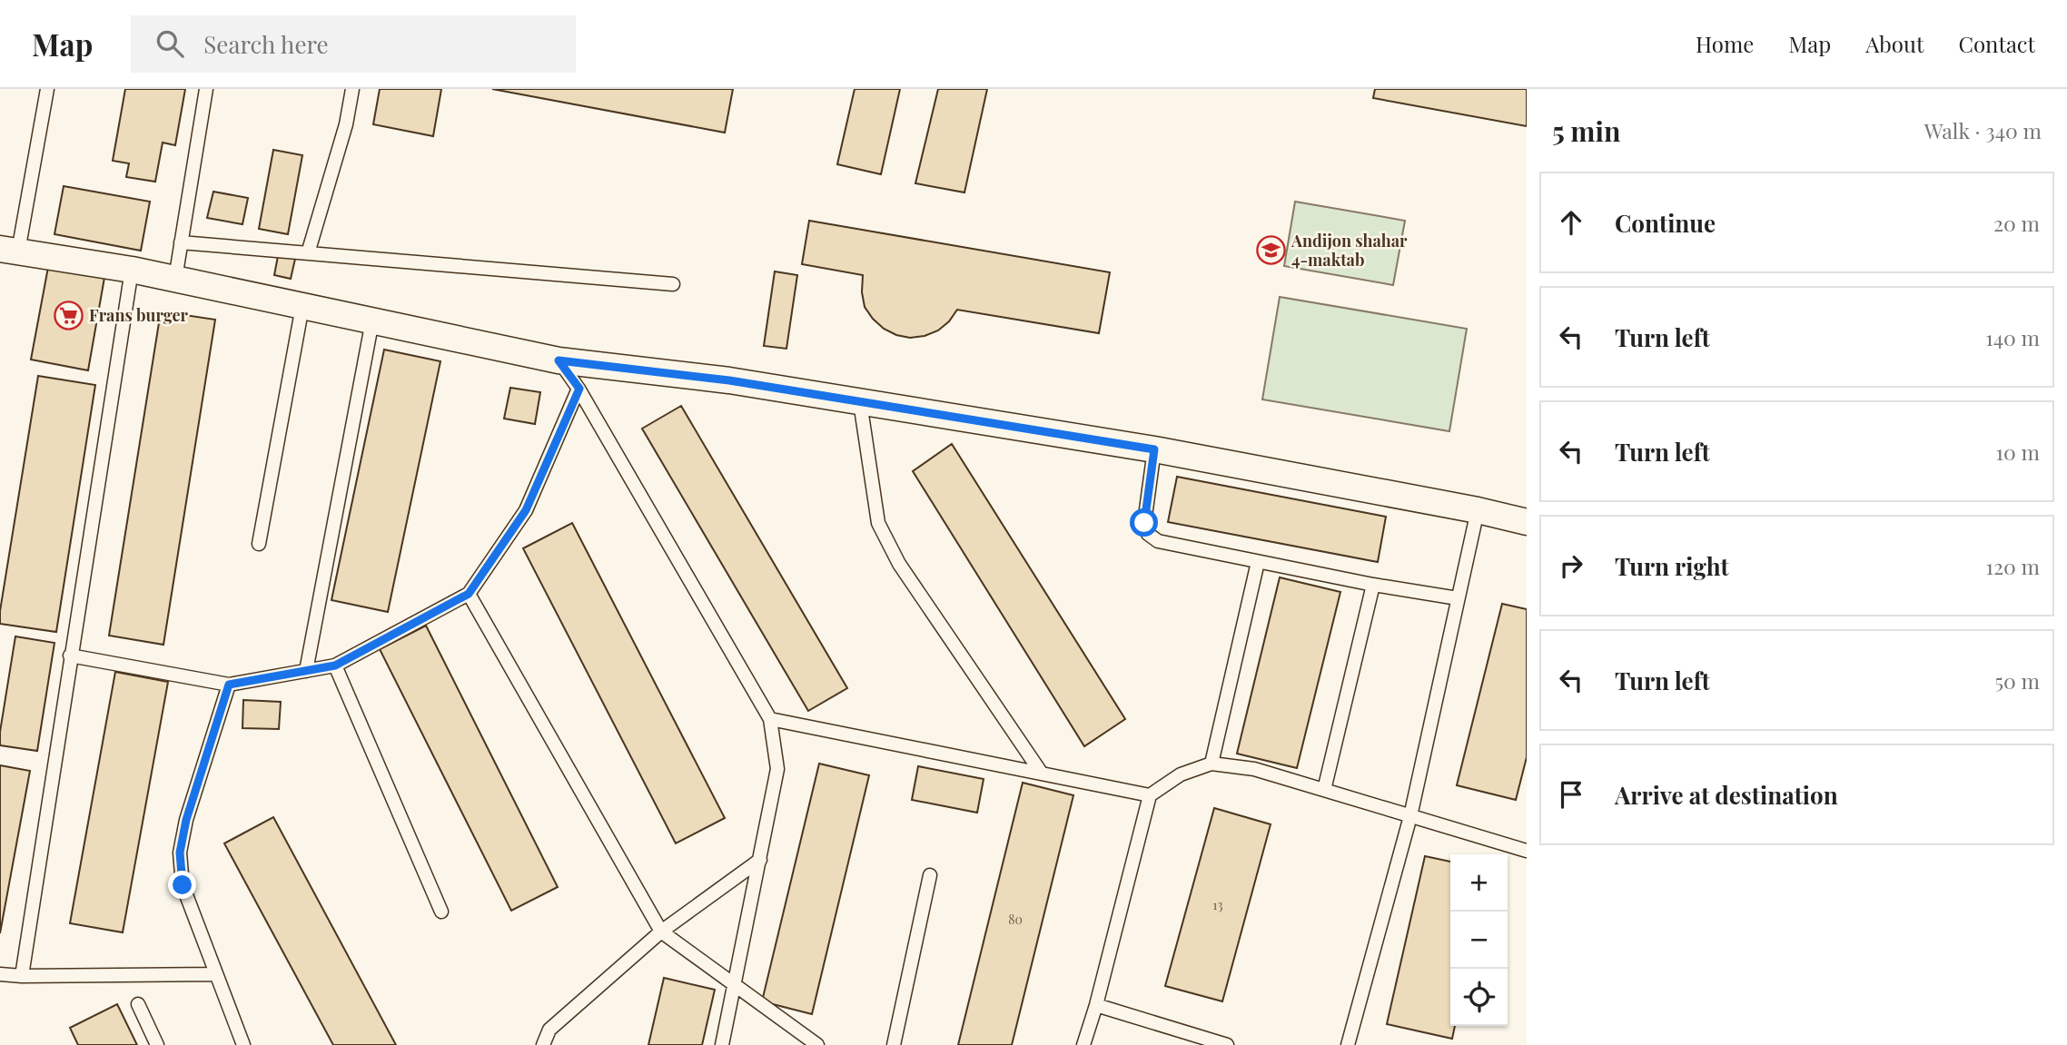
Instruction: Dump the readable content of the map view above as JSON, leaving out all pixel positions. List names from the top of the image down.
{
  "places": {
    "school or university": ["Andijon shahar 4-maktab"],
    "supermarket": ["Frans burger"]
  },
  "house_numbers": ["13", "80"],
  "page": {
    "header": "Map",
    "search": "Search here",
    "nav": [
      "Home",
      "Map",
      "About",
      "Contact"
    ],
    "heading": ["5 min", "Walk · 340 m"],
    "list": [
      ["Continue", "20 m"],
      ["Turn left", "140 m"],
      ["Turn left", "10 m"],
      ["Turn right", "120 m"],
      ["Turn left", "50 m"],
      "Arrive at destination"
    ],
    "map_buttons": ["+", "−"]
  }
}
